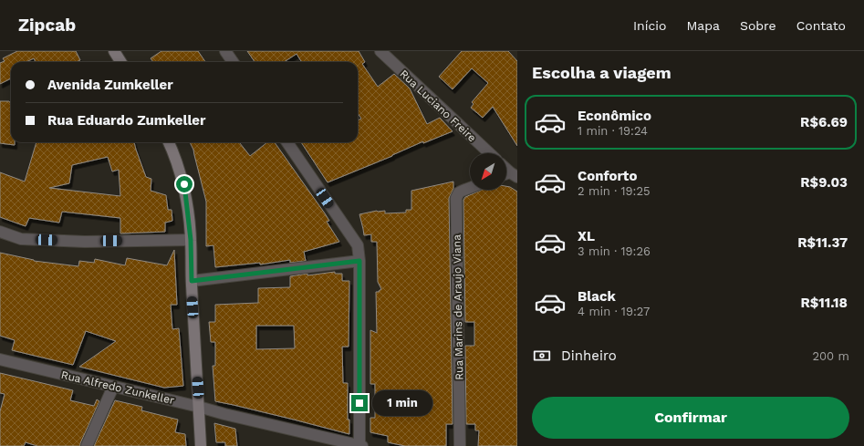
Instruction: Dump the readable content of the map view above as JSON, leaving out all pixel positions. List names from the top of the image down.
{
  "streets": {
    "street": ["Rua Luciano Freire", "Rua Marins de Araujo Viana", "Rua Alfredo Zunkeller"]
  },
  "north": "bottom left",
  "page": {
    "header": "Zipcab",
    "nav": [
      "Início",
      "Mapa",
      "Sobre",
      "Contato"
    ],
    "heading": "Escolha a viagem",
    "banner": ["Avenida Zumkeller", "Rua Eduardo Zumkeller"],
    "list": [
      {
        "name": "Econômico",
        "note": "1 min · 19:24",
        "value": "R$6.69"
      },
      {
        "name": "Conforto",
        "note": "2 min · 19:25",
        "value": "R$9.03"
      },
      {
        "name": "XL",
        "note": "3 min · 19:26",
        "value": "R$11.37"
      },
      {
        "name": "Black",
        "note": "4 min · 19:27",
        "value": "R$11.18"
      }
    ],
    "pay": ["Dinheiro", "200 m"],
    "buttons": "Confirmar",
    "bubble": "1 min"
  }
}
